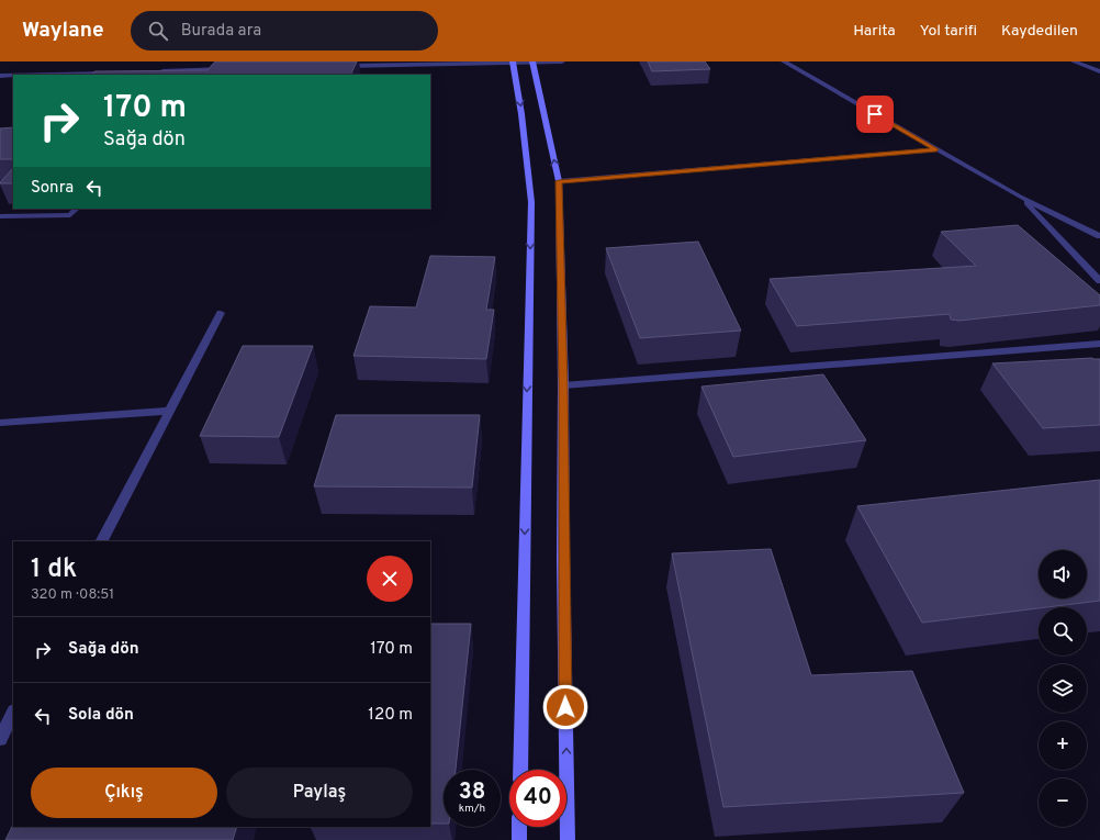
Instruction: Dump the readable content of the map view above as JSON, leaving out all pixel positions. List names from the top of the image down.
{
  "page": {
    "header": "Waylane",
    "search": "Burada ara",
    "nav": ["Harita", "Yol tarifi", "Kaydedilen"],
    "turn": ["170 m", "Sağa dön"],
    "then": "Sonra",
    "heading": ["1 dk", "320 m · 08:51"],
    "map_buttons": ["+", "−"],
    "list": [
      {
        "name": "Sağa dön",
        "value": "170 m"
      },
      {
        "name": "Sola dön",
        "value": "120 m"
      }
    ],
    "buttons": ["Çıkış", "Paylaş"],
    "speed": "38 km/h",
    "limit": "40"
  }
}
